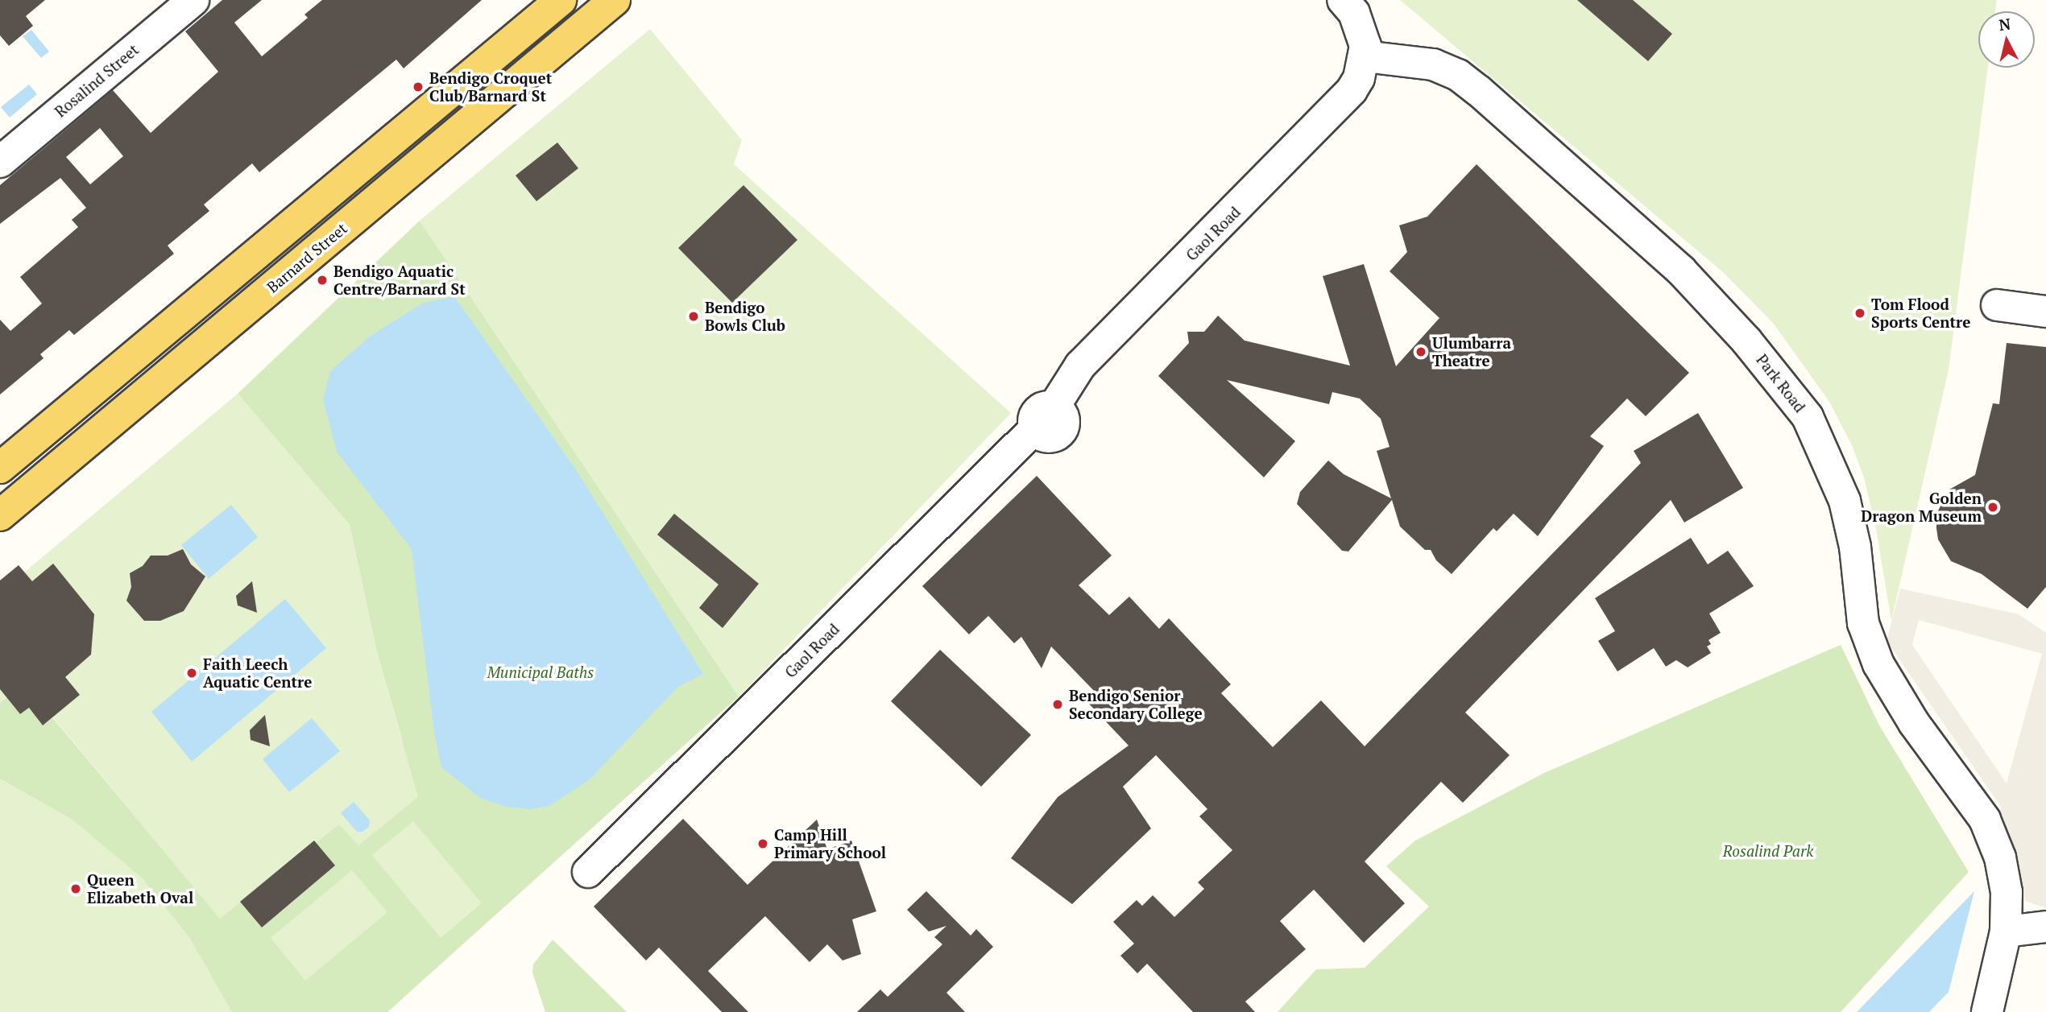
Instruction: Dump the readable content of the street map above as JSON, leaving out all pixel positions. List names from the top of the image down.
{
  "streets": {
    "main road": ["Barnard Street"],
    "street": ["Rosalind Street", "Gaol Road", "Park Road"]
  },
  "crossings": [
    ["Gaol Road", "Park Road"]
  ],
  "parks": ["Municipal Baths", "Rosalind Park"],
  "places": [
    "Bendigo Croquet Club/Barnard St",
    "Bendigo Aquatic Centre/Barnard St",
    "Tom Flood Sports Centre",
    "Bendigo Bowls Club",
    "Ulumbarra Theatre",
    "Golden Dragon Museum",
    "Faith Leech Aquatic Centre",
    "Bendigo Senior Secondary College",
    "Camp Hill Primary School",
    "Queen Elizabeth Oval"
  ],
  "north": "top"
}
